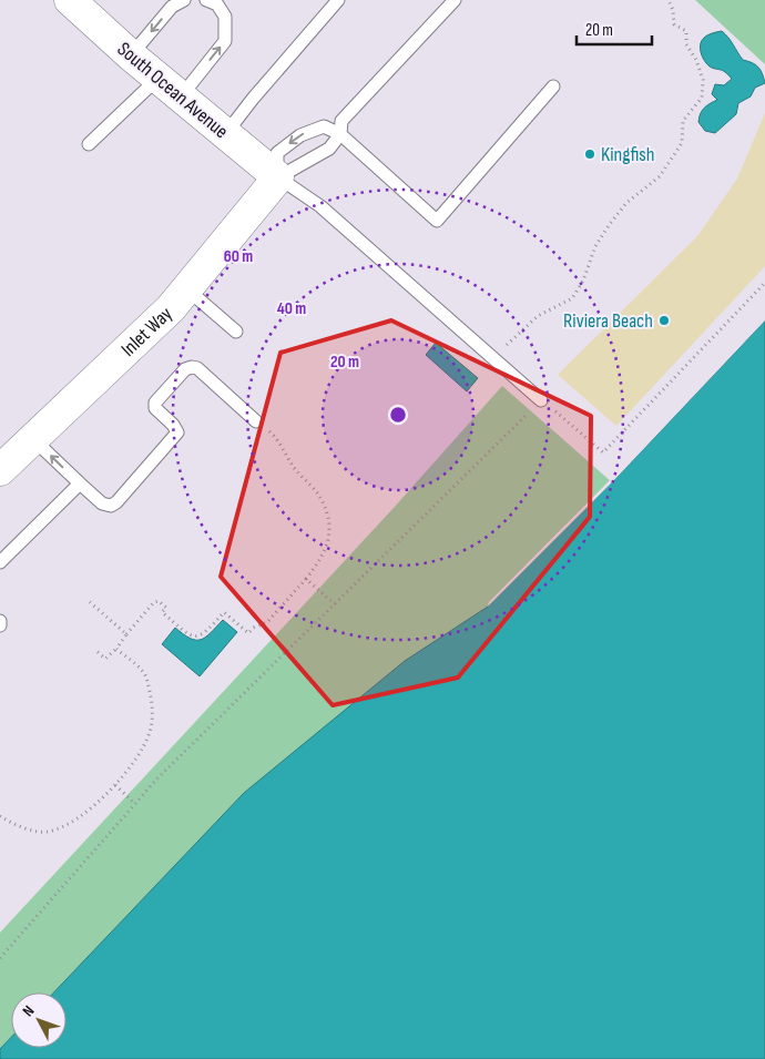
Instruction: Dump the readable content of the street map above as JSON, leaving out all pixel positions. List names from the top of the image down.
{
  "streets": {
    "street": ["South Ocean Avenue", "Inlet Way"]
  },
  "crossings": [
    ["South Ocean Avenue", "Inlet Way"]
  ],
  "places": ["Kingfish", "Riviera Beach"],
  "scale_bar": "20 m",
  "north": "top left",
  "rings": ["60 m", "40 m", "20 m"]
}
